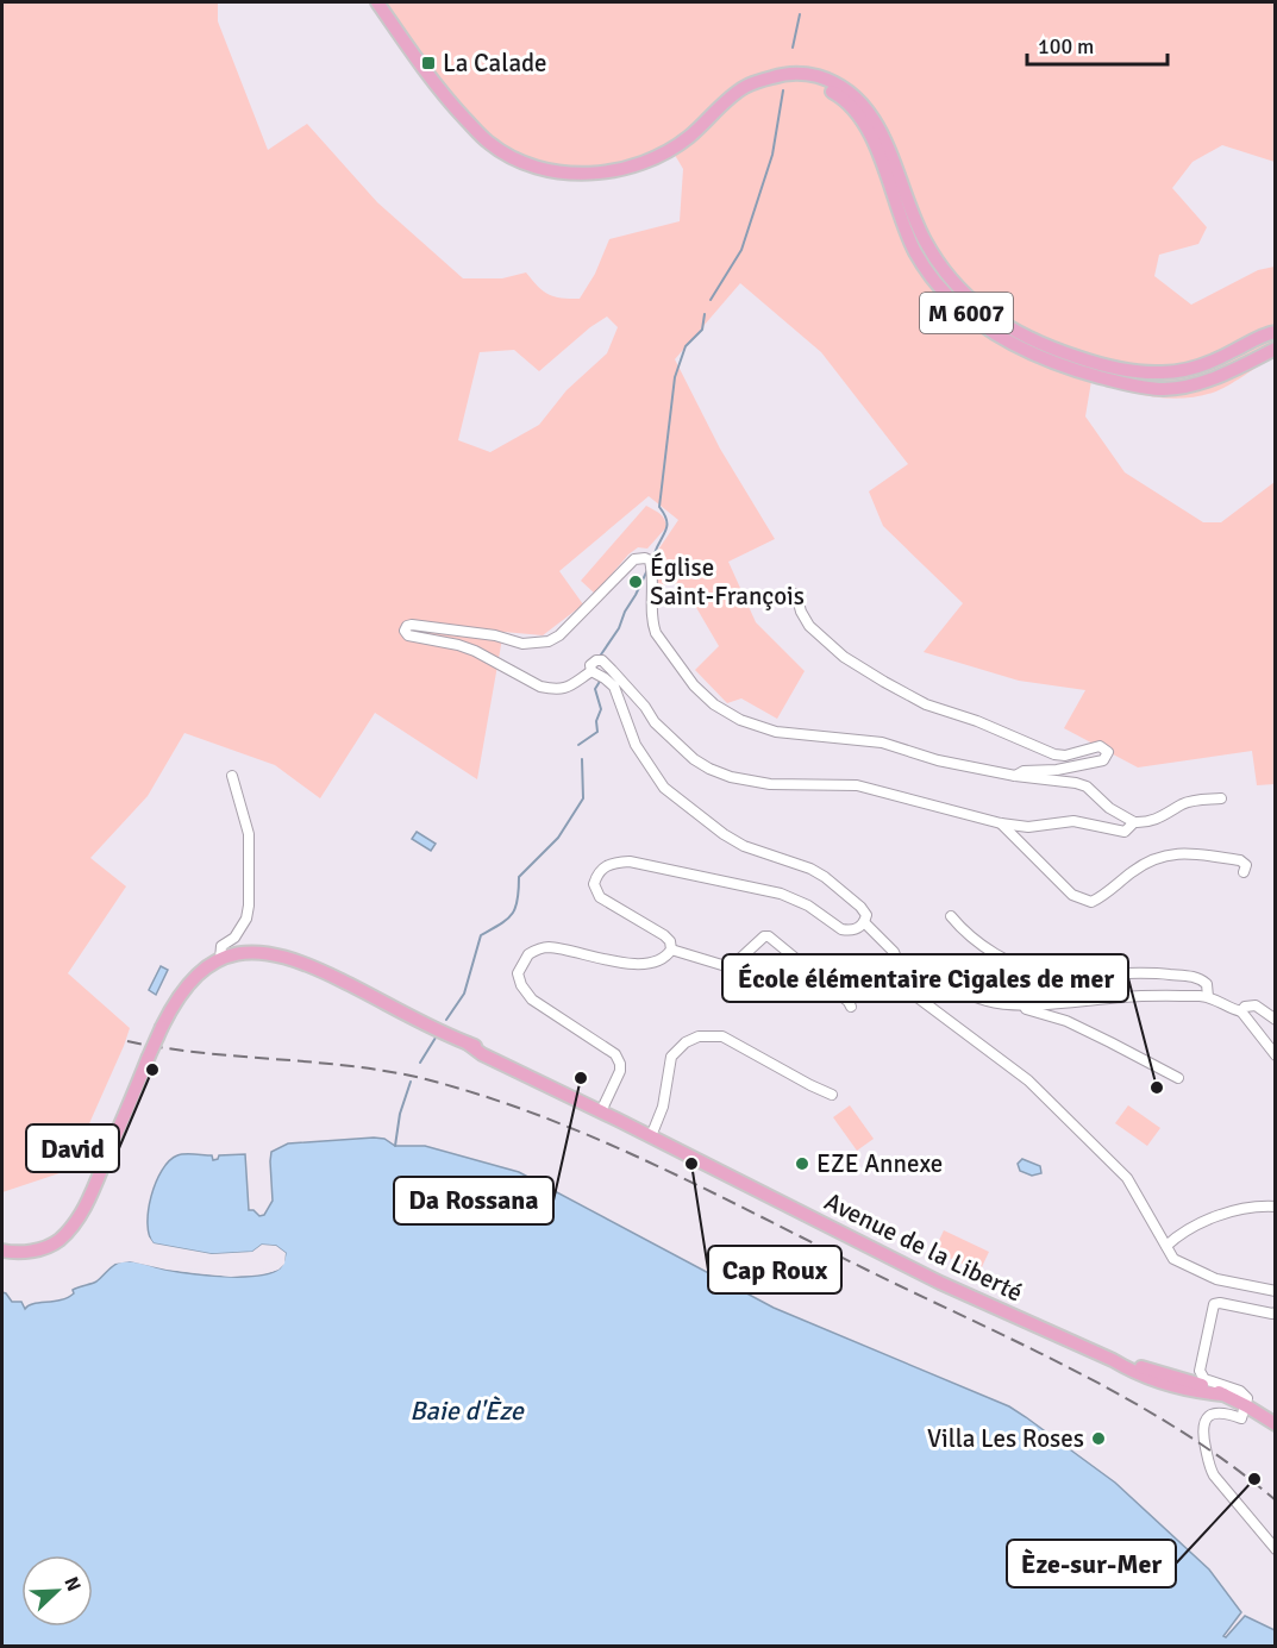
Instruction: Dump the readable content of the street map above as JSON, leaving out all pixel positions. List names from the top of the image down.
{
  "streets": {
    "main road": ["M 6007", "Avenue de la Liberté"]
  },
  "water": ["Baie d'Èze"],
  "places": {
    "transit": ["La Calade"],
    "other": [
      "Église Saint-François",
      "David",
      "Da Rossana",
      "École élémentaire Cigales de mer",
      "Cap Roux",
      "EZE Annexe",
      "Villa Les Roses",
      "Èze-sur-Mer"
    ]
  },
  "scale_bar": "100 m",
  "north": "top right"
}
